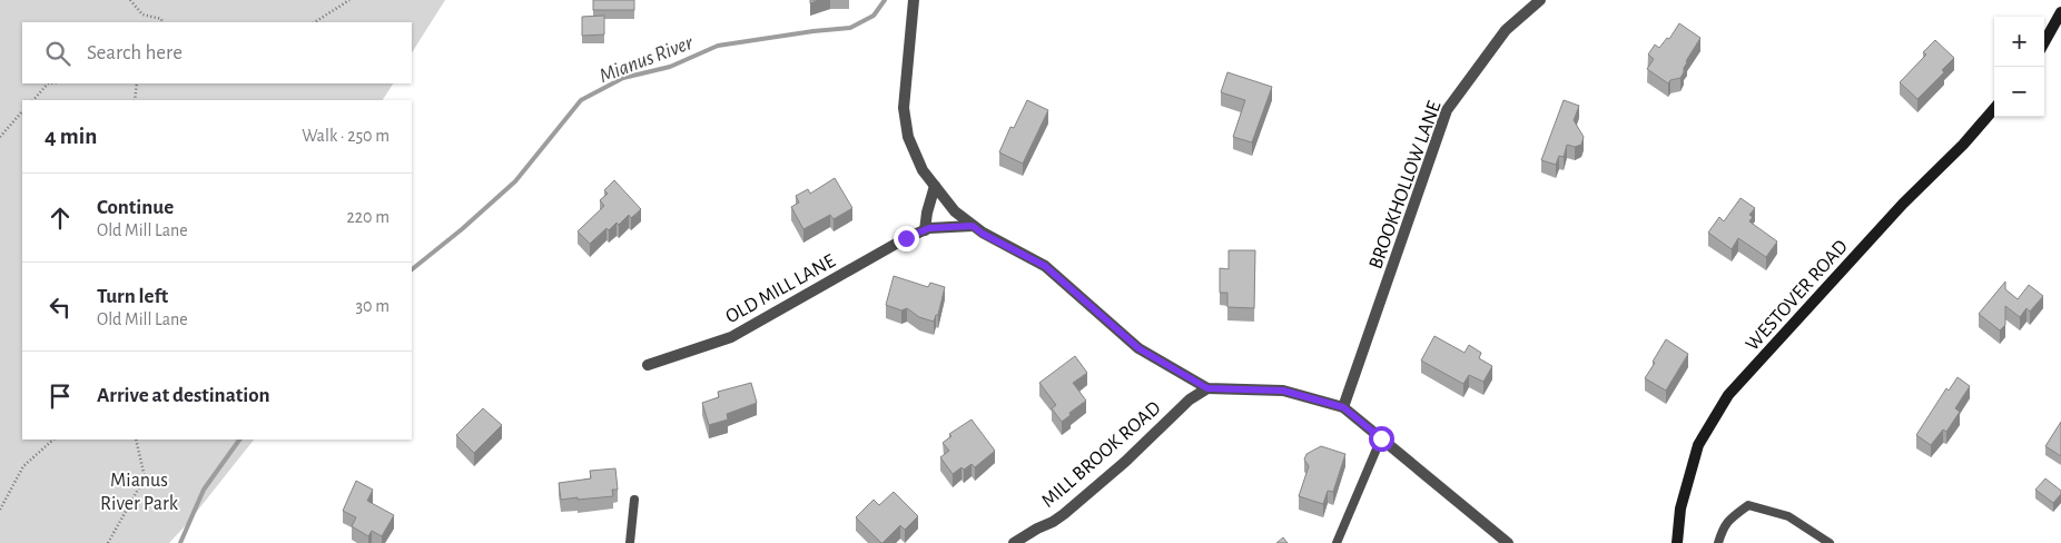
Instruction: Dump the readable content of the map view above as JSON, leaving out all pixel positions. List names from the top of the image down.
{
  "streets": {
    "street": [
      "BROOKHOLLOW LANE",
      "OLD MILL LANE",
      "WESTOVER ROAD",
      "MILL BROOK ROAD"
    ]
  },
  "water": ["Mianus River"],
  "parks": ["Mianus River Park"],
  "page": {
    "map_buttons": ["+", "−"],
    "search": "Search here",
    "heading": ["4 min", "Walk · 250 m"],
    "list": [
      ["Continue", "Old Mill Lane", "220 m"],
      ["Turn left", "Old Mill Lane", "30 m"],
      "Arrive at destination"
    ]
  }
}
